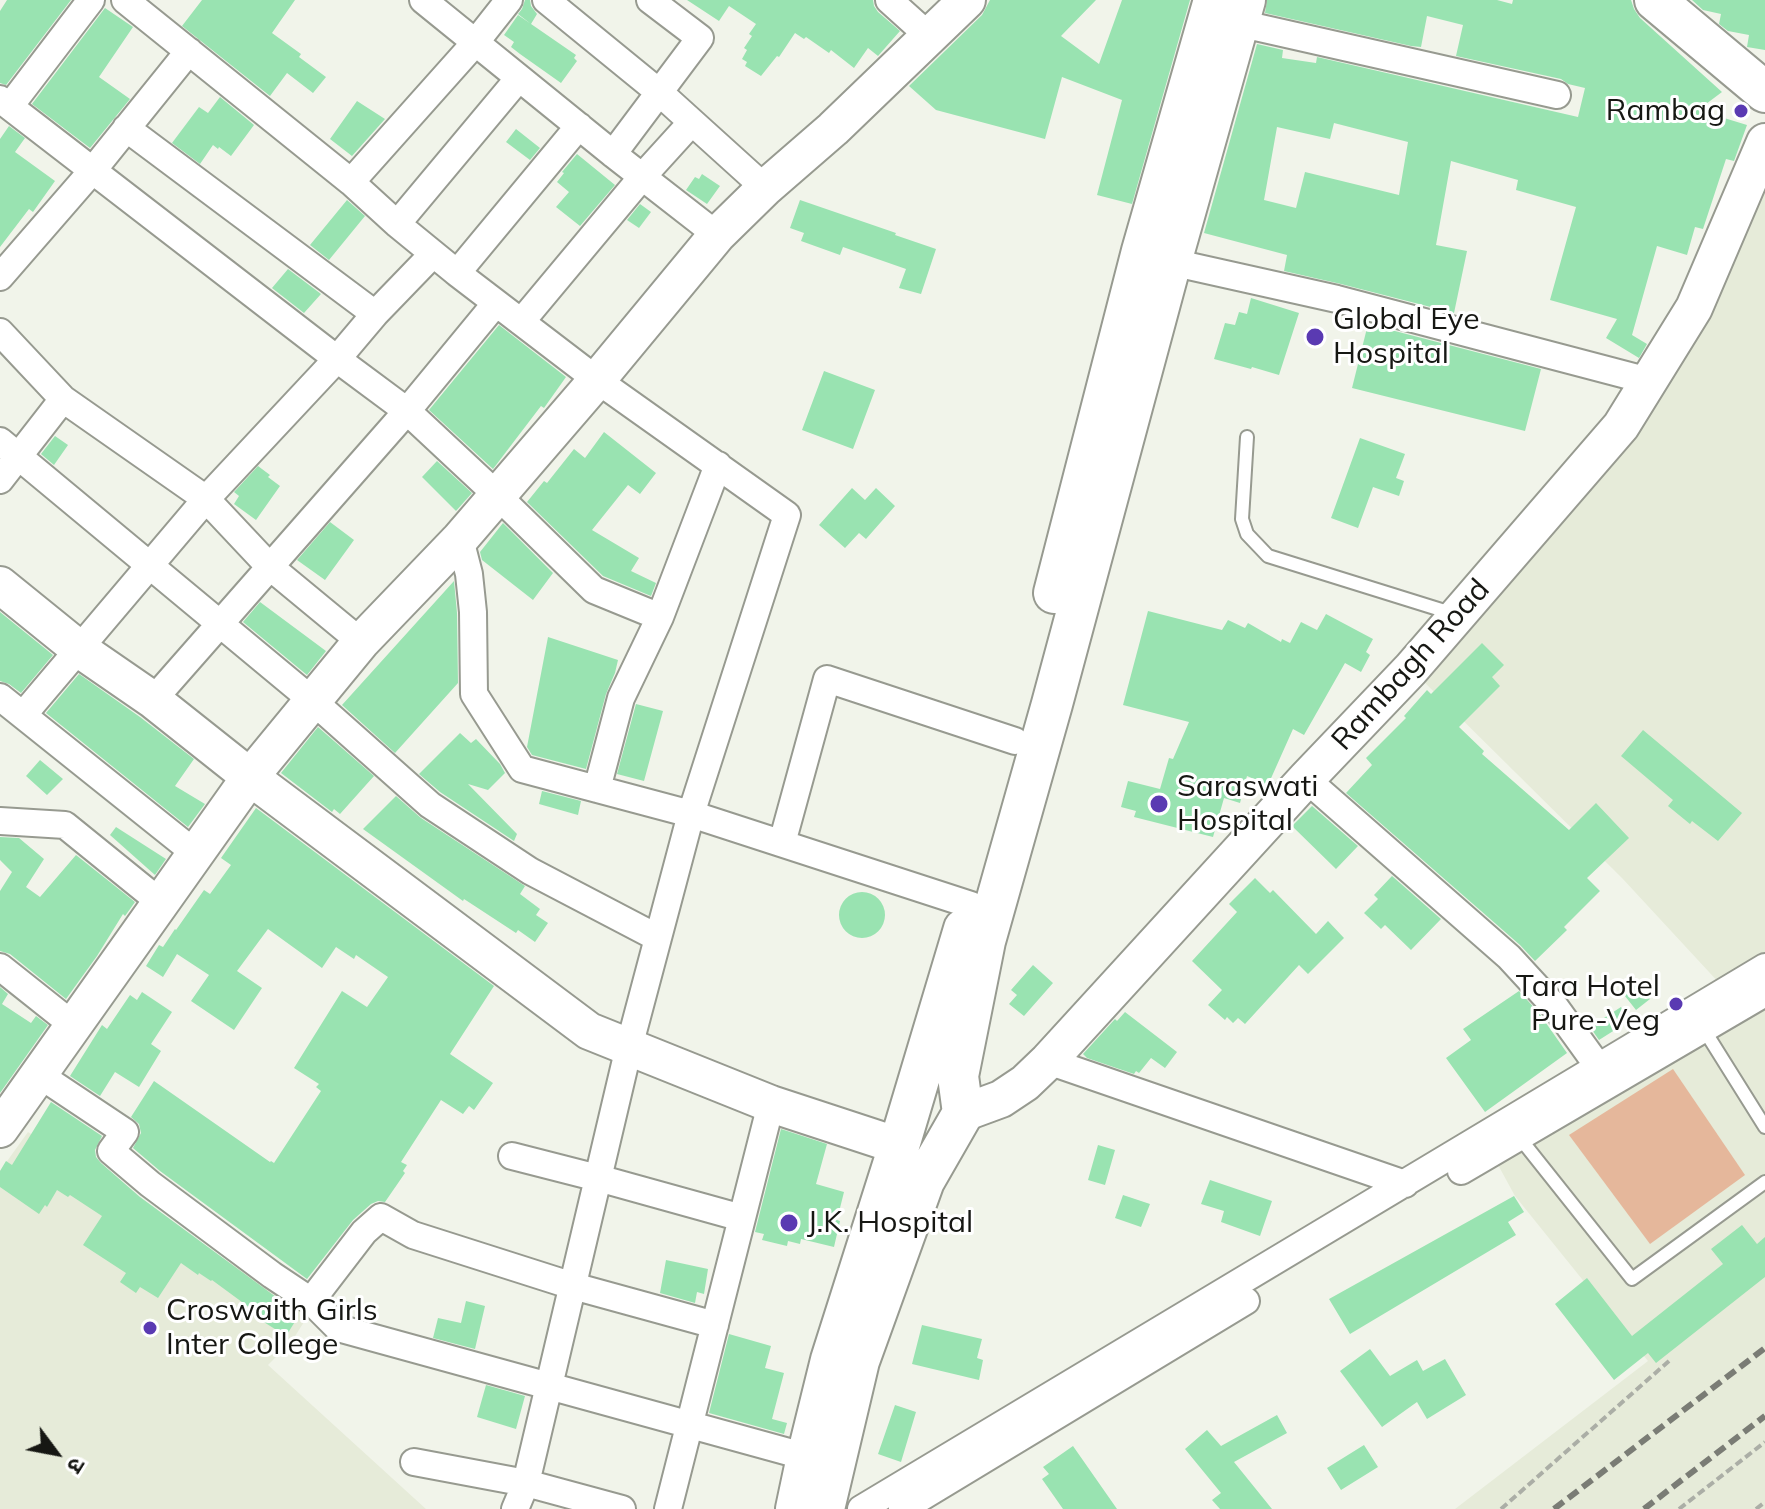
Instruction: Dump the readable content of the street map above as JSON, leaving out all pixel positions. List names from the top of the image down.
{
  "streets": {
    "street": ["Rambagh Road"]
  },
  "places": [
    "Rambag",
    "Global Eye Hospital",
    "Saraswati Hospital",
    "Tara Hotel Pure-Veg",
    "J.K. Hospital",
    "Croswaith Girls Inter College"
  ],
  "north": "bottom right"
}
